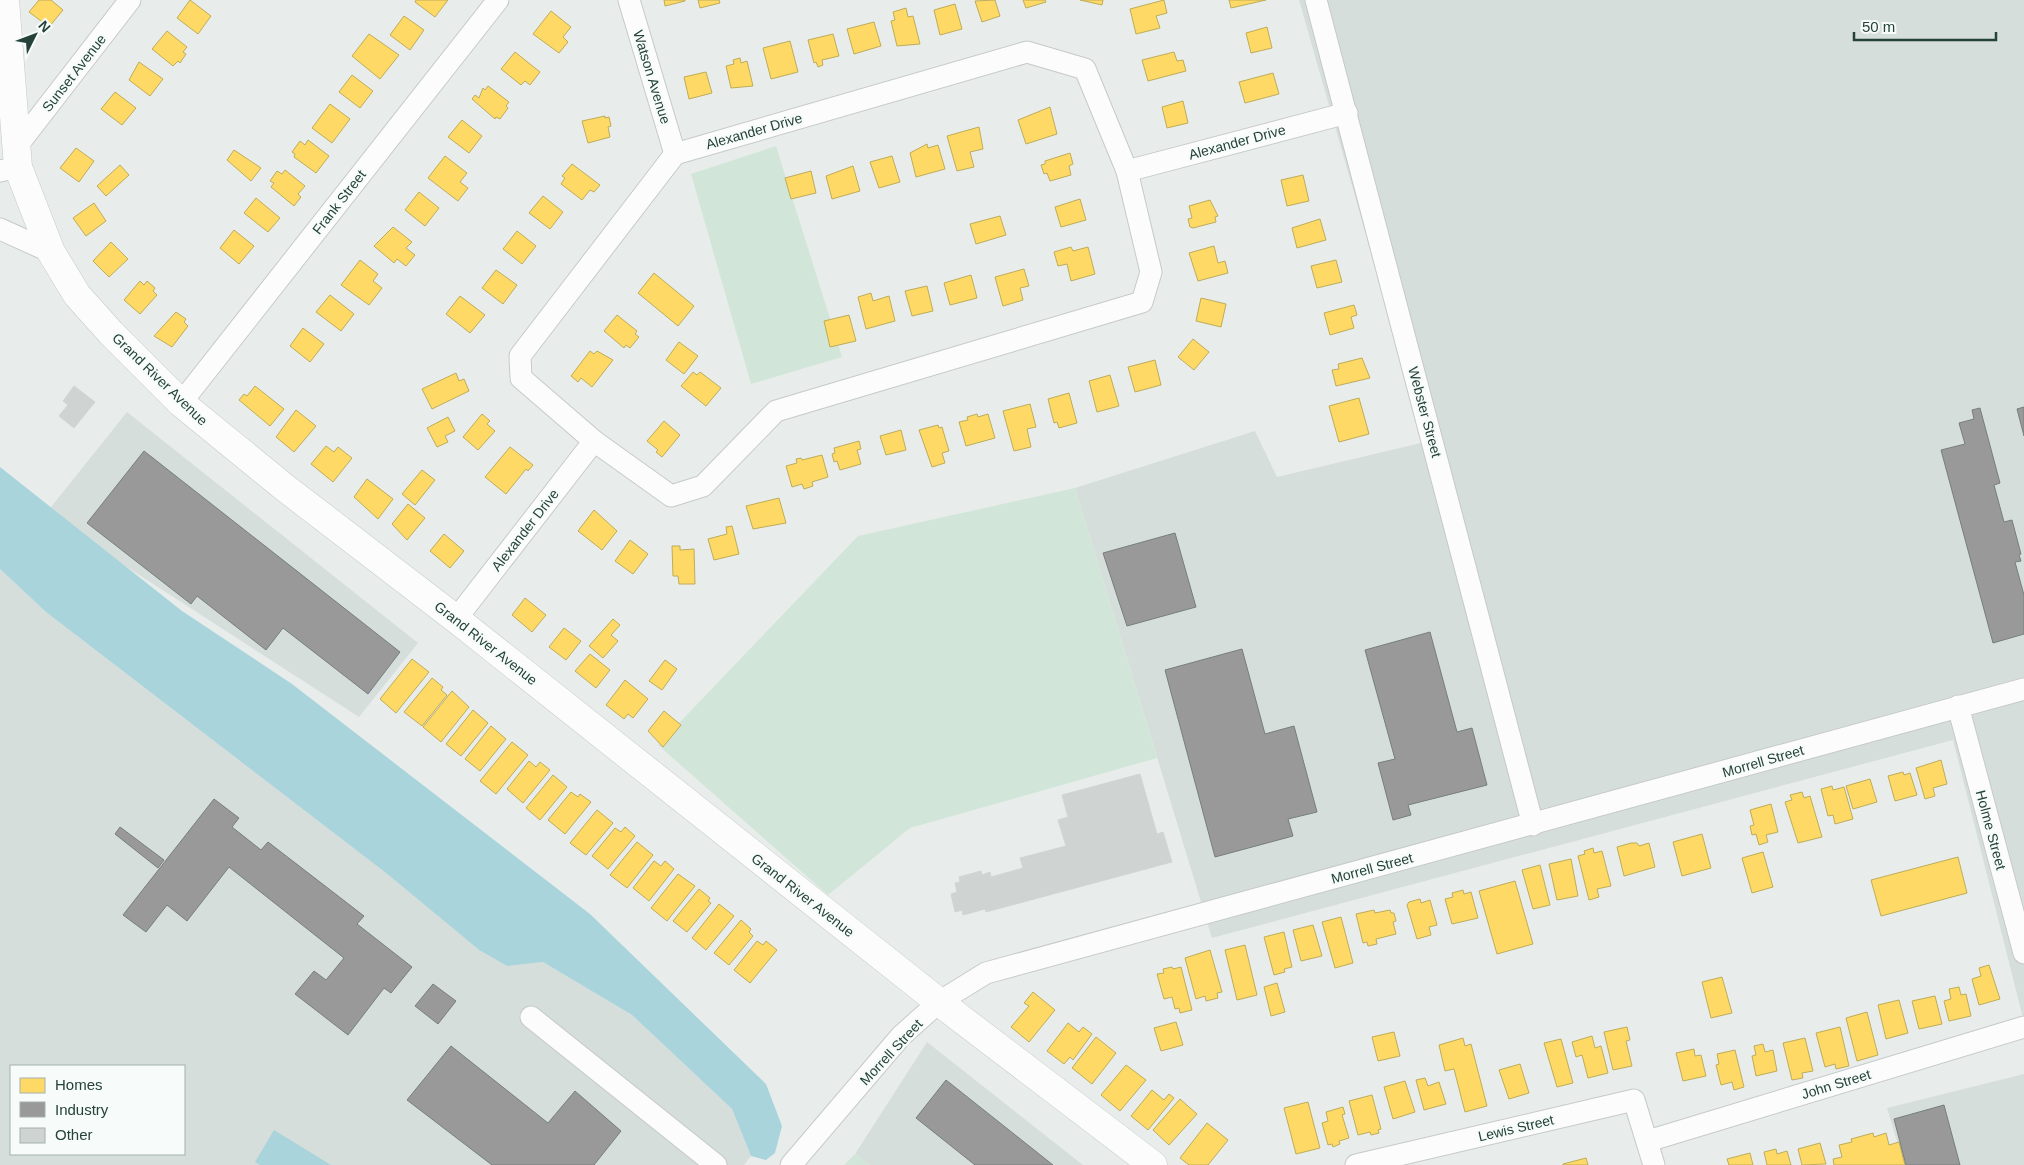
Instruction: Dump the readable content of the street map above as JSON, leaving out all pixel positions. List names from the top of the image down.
{
  "streets": {
    "street": [
      "Sunset Avenue",
      "Watson Avenue",
      "Alexander Drive",
      "Frank Street",
      "Grand River Avenue",
      "Webster Street",
      "Morrell Street",
      "Holme Street",
      "John Street",
      "Lewis Street"
    ]
  },
  "crossings": [
    ["Sunset Avenue", "Grand River Avenue"],
    ["Watson Avenue", "Alexander Drive"],
    ["Alexander Drive", "Grand River Avenue"],
    ["Alexander Drive", "Webster Street"],
    ["Frank Street", "Grand River Avenue"],
    ["Grand River Avenue", "Morrell Street"],
    ["Webster Street", "Morrell Street"],
    ["Morrell Street", "Holme Street"],
    ["John Street", "Lewis Street"]
  ],
  "legend": ["Homes", "Industry", "Other"],
  "scale_bar": "50 m",
  "north": "top right"
}
